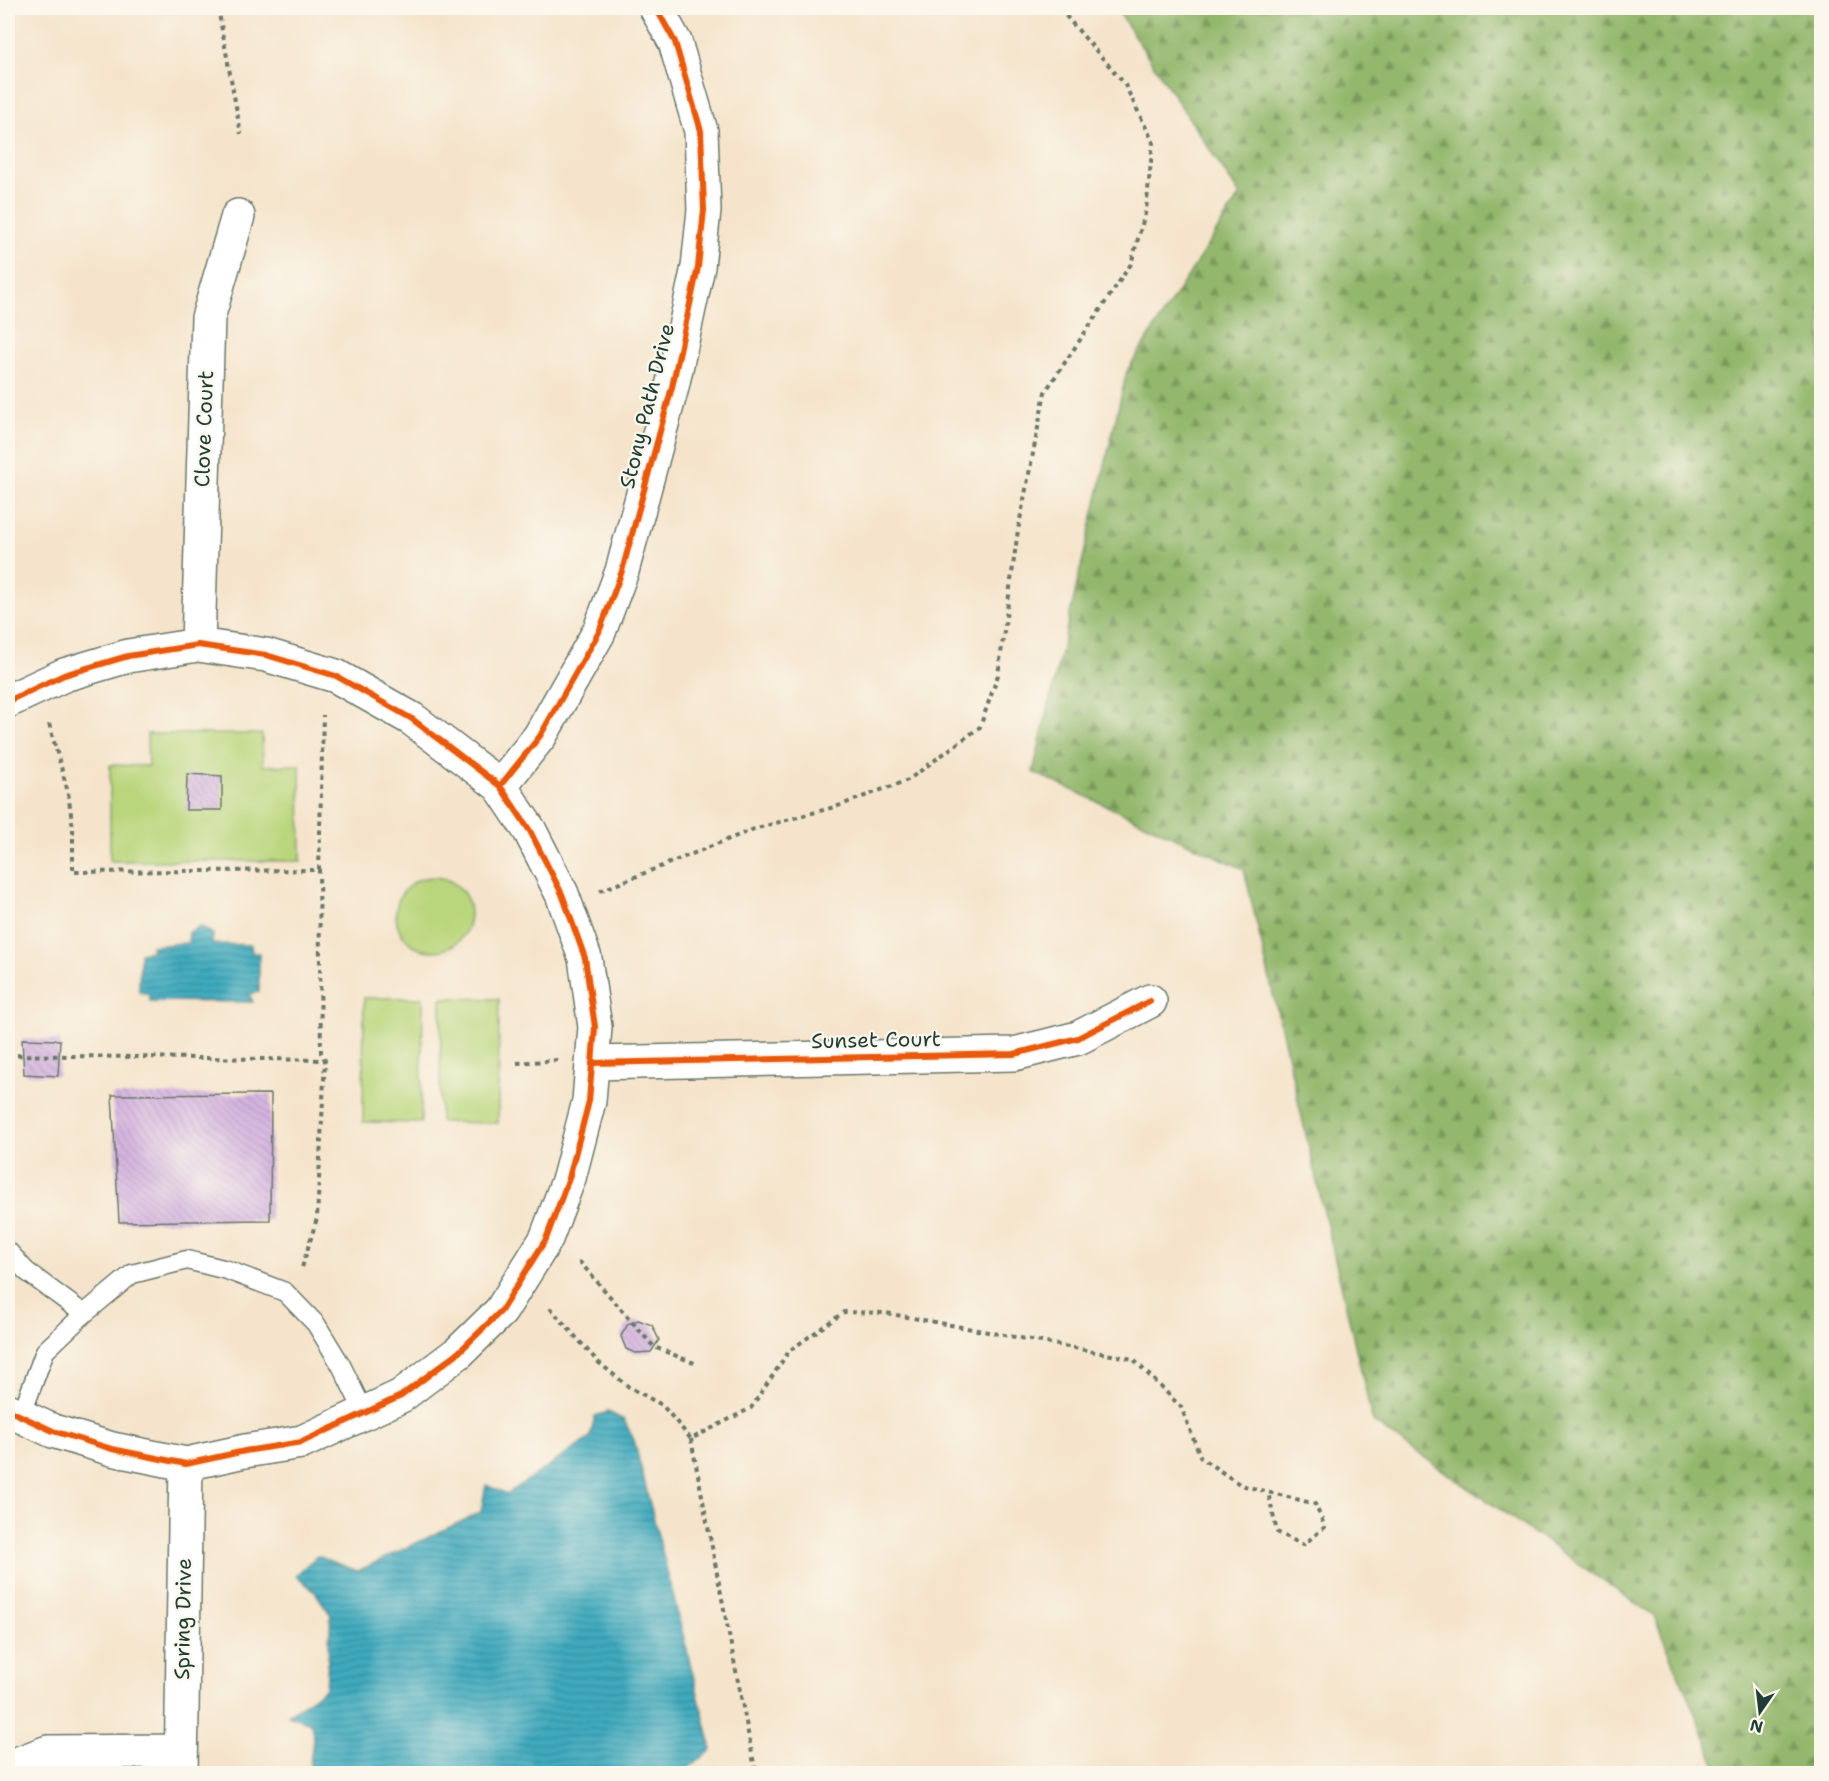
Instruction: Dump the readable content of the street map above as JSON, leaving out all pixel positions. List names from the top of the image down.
{
  "streets": {
    "street": [
      "Stony Path Drive",
      "Clove Court",
      "Sunset Court",
      "Spring Drive"
    ]
  },
  "north": "bottom"
}
